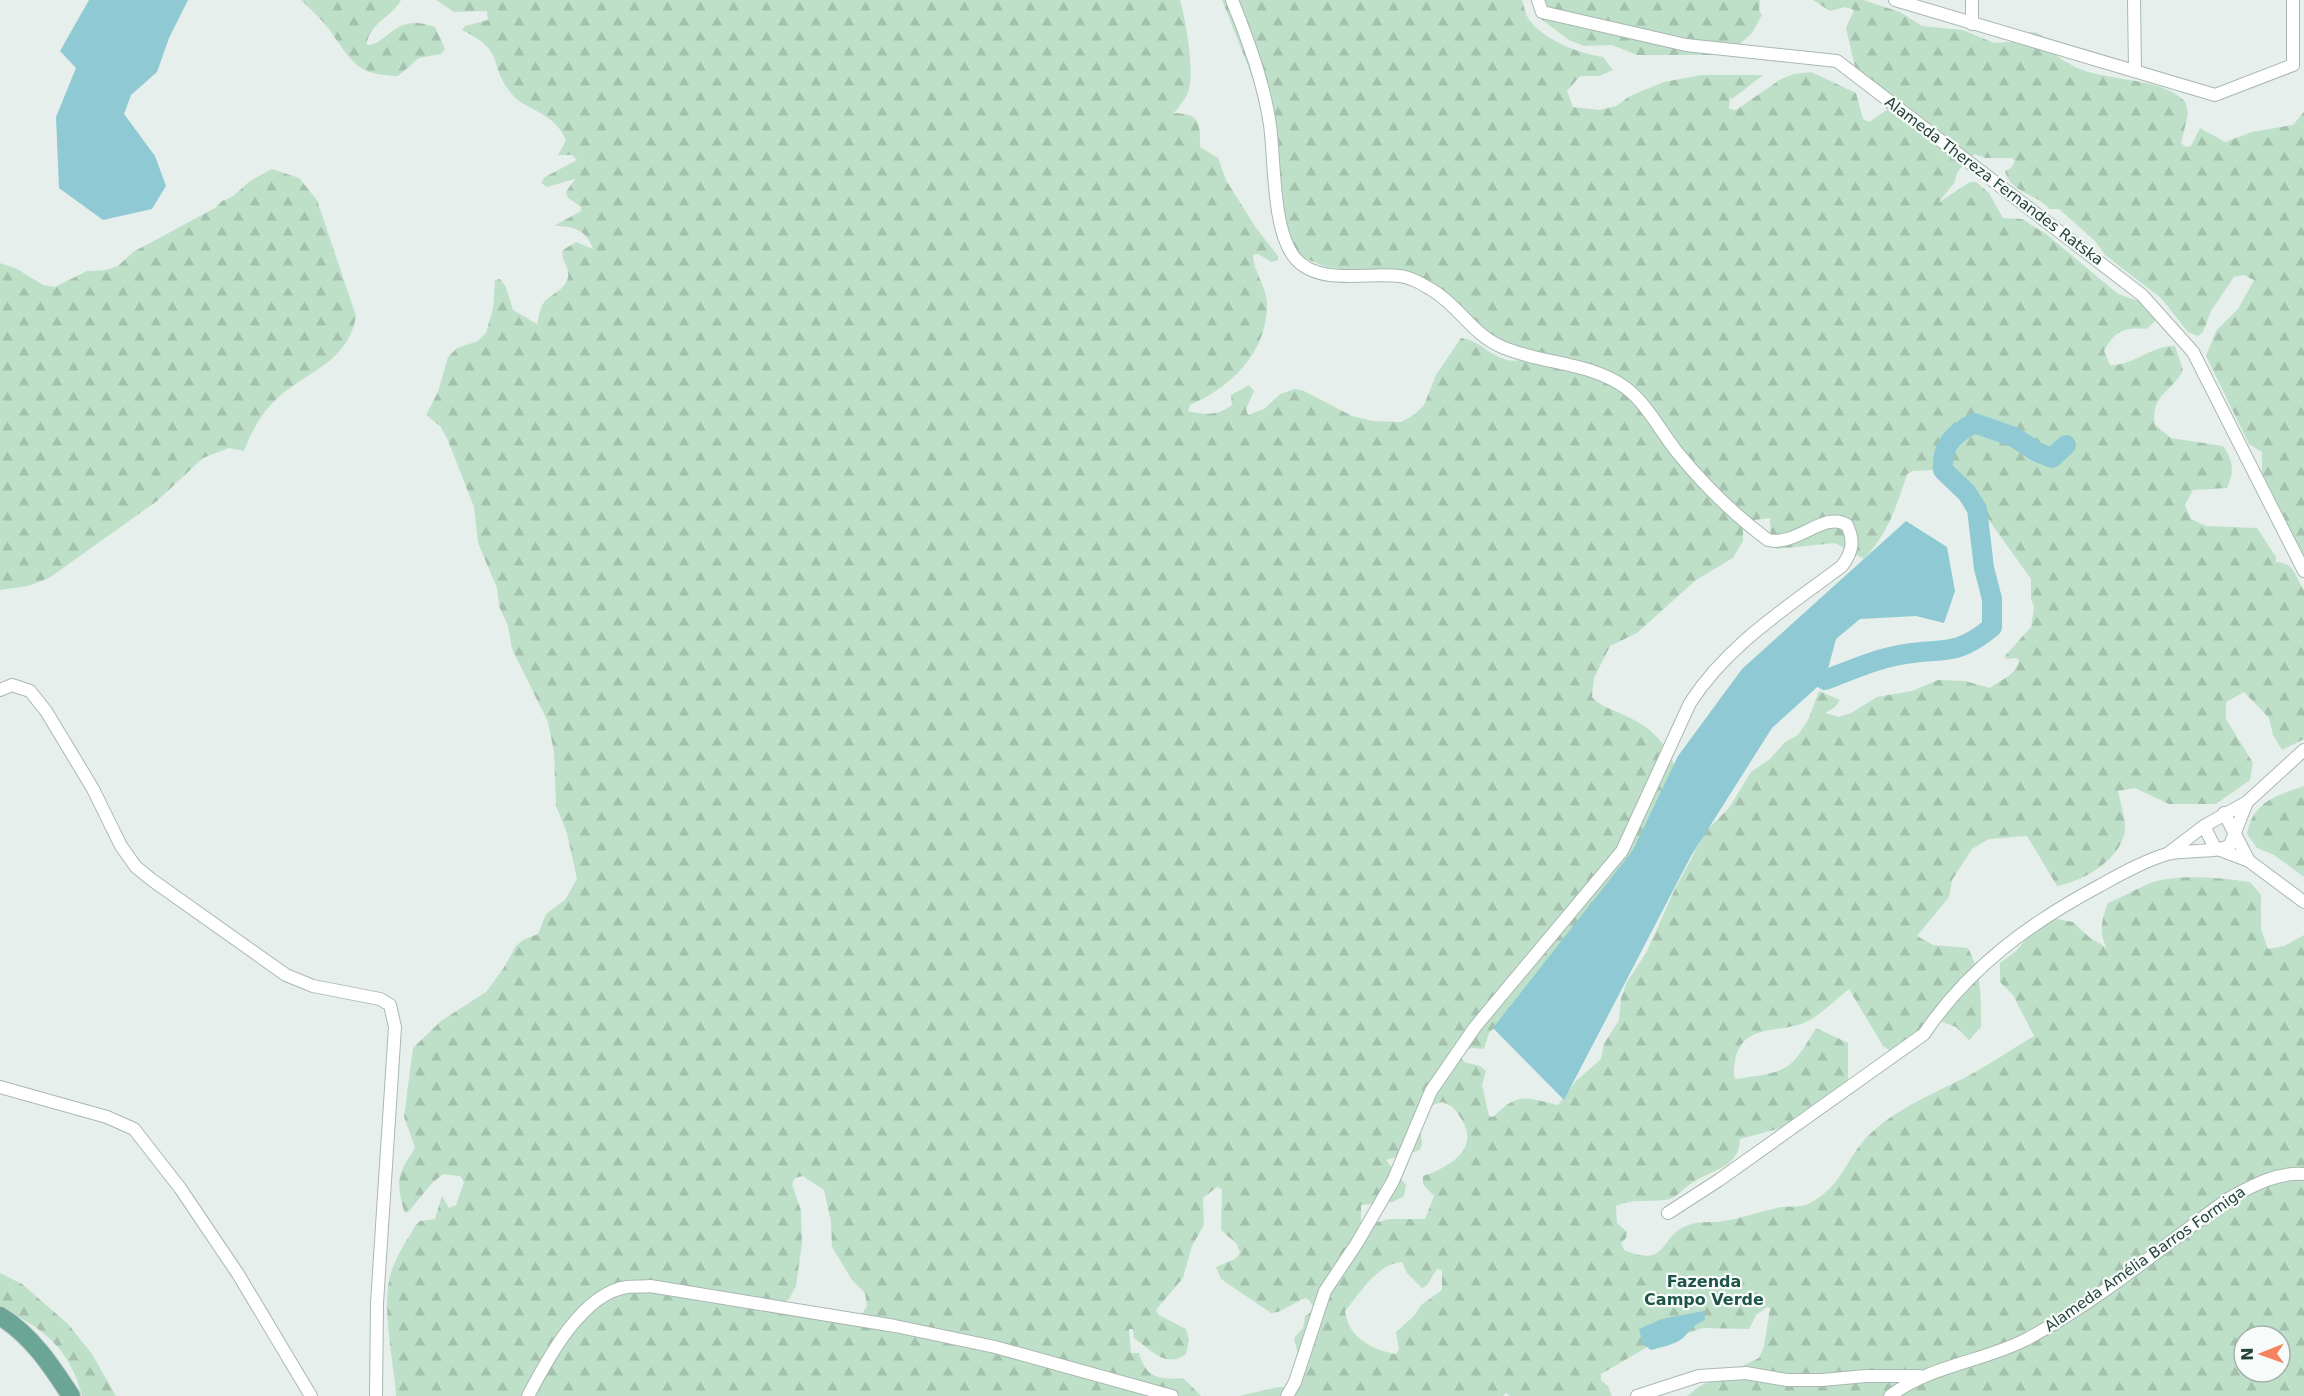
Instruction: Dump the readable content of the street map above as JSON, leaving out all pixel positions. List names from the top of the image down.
{
  "streets": {
    "street": ["Alameda Thereza Fernandes Ratska", "Alameda Amélia Barros Formiga"]
  },
  "districts": ["Fazenda Campo Verde"],
  "north": "left"
}
